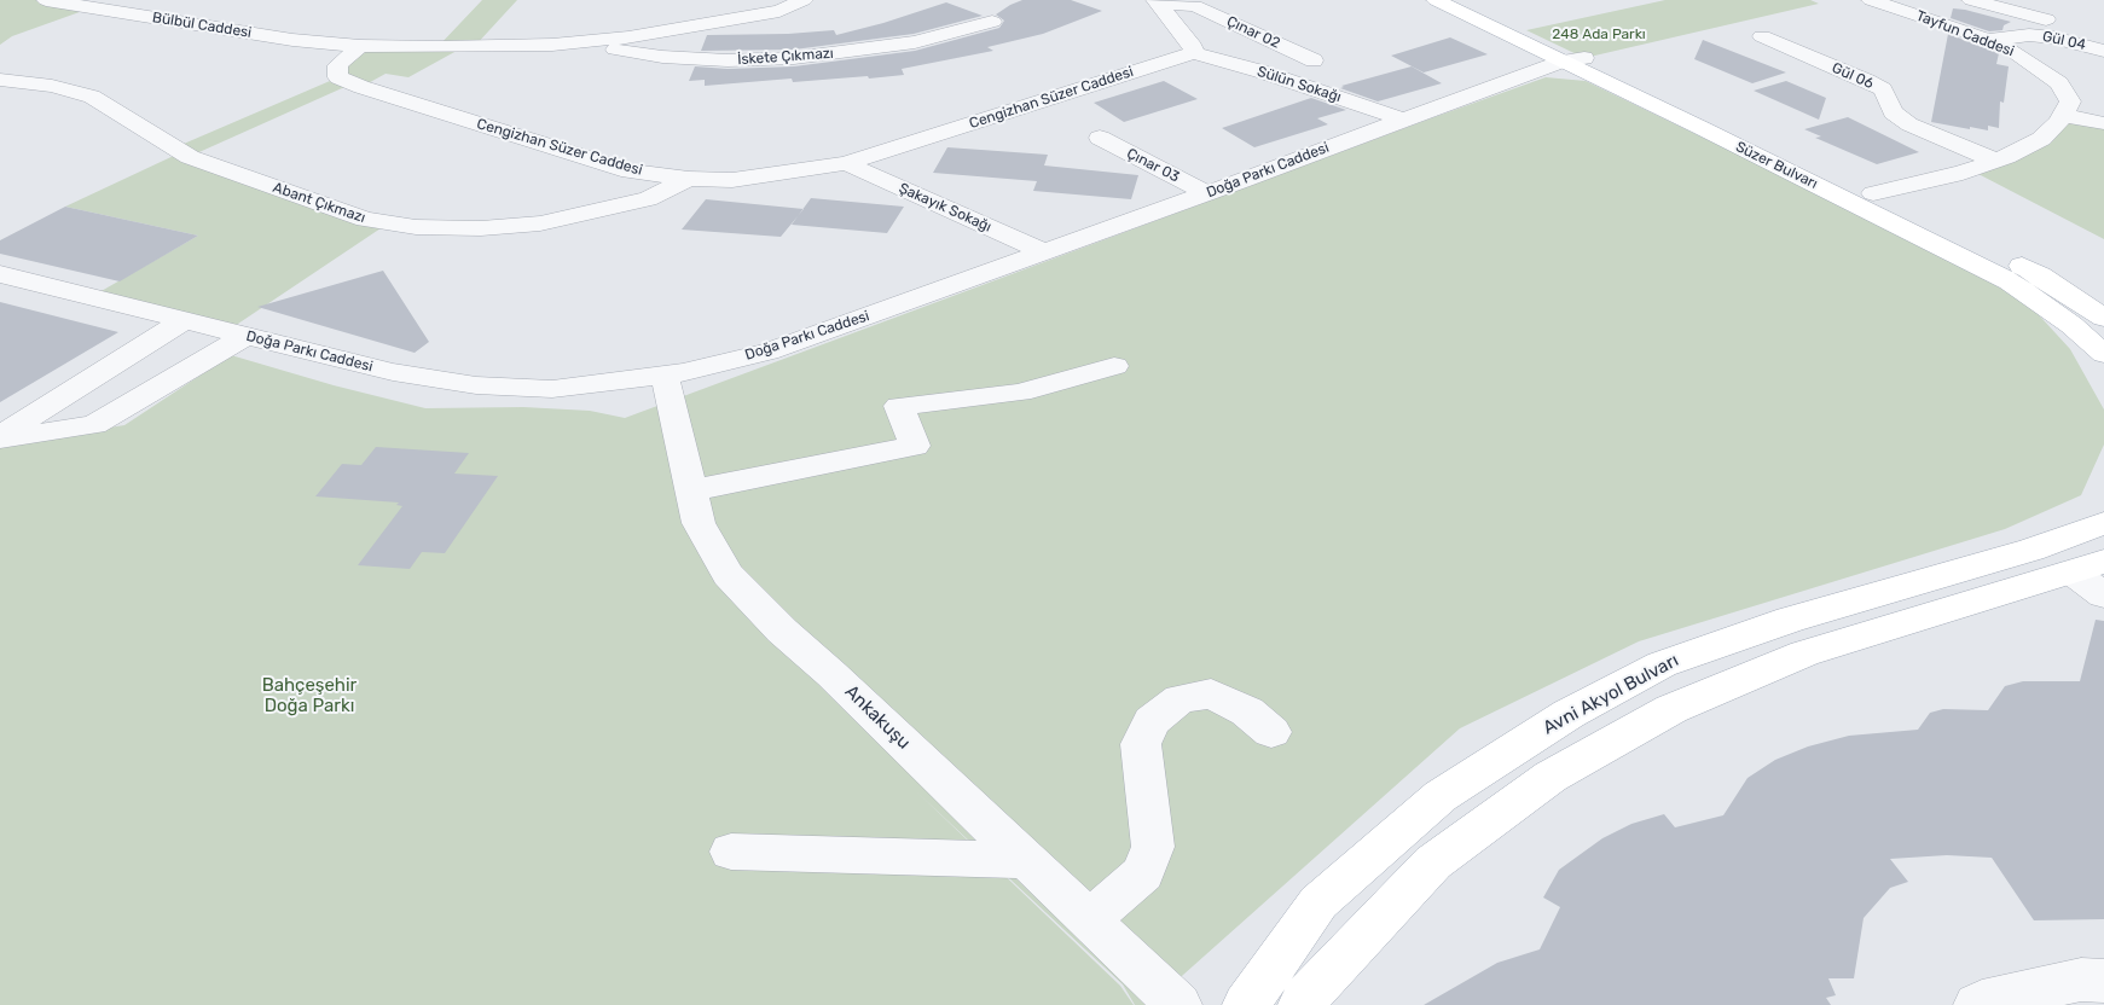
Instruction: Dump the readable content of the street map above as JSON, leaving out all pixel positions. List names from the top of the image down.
{
  "streets": {
    "main road": ["Süzer Bulvarı", "Avni Akyol Bulvarı"],
    "street": [
      "Bülbül Caddesi",
      "Çınar 02",
      "Tayfun Caddesi",
      "Gül 04",
      "İskete Çıkmazı",
      "Gül 06",
      "Sülün Sokağı",
      "Cengizhan Süzer Caddesi",
      "Çınar 03",
      "Doğa Parkı Caddesi",
      "Abant Çıkmazı",
      "Şakayık Sokağı",
      "Ankakuşu"
    ]
  },
  "crossings": [
    ["Bülbül Caddesi", "Cengizhan Süzer Caddesi"],
    ["Tayfun Caddesi", "Gül 04"],
    ["Sülün Sokağı", "Cengizhan Süzer Caddesi"],
    ["Sülün Sokağı", "Doğa Parkı Caddesi"],
    ["Cengizhan Süzer Caddesi", "Abant Çıkmazı"],
    ["Cengizhan Süzer Caddesi", "Şakayık Sokağı"],
    ["Çınar 03", "Doğa Parkı Caddesi"],
    ["Süzer Bulvarı", "Doğa Parkı Caddesi"],
    ["Doğa Parkı Caddesi", "Şakayık Sokağı"],
    ["Doğa Parkı Caddesi", "Ankakuşu"]
  ],
  "parks": ["248 Ada Parkı", "Bahçeşehir Doğa Parkı"]
}
